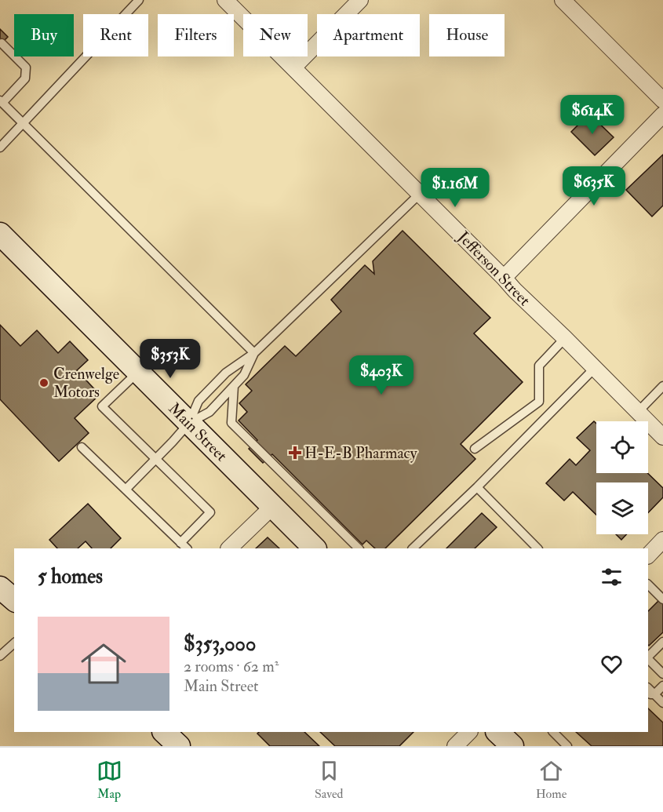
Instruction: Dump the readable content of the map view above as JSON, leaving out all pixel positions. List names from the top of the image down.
{
  "streets": {
    "main road": ["Main Street"],
    "street": ["Jefferson Street"]
  },
  "places": {
    "other": ["Crenwelge Motors"],
    "health": ["H-E-B Pharmacy"]
  },
  "page": {
    "chip": [
      "Buy",
      "Rent",
      "Filters",
      "New",
      "Apartment",
      "House"
    ],
    "price": [
      "$614K",
      "$635K",
      "$1.16M",
      "$353K",
      "$403K"
    ],
    "heading": "5 homes",
    "list": [
      {
        "name": "$353,000",
        "note": "2 rooms · 62 m² · Main Street"
      }
    ],
    "tabs": ["Map", "Saved", "Home"]
  }
}
